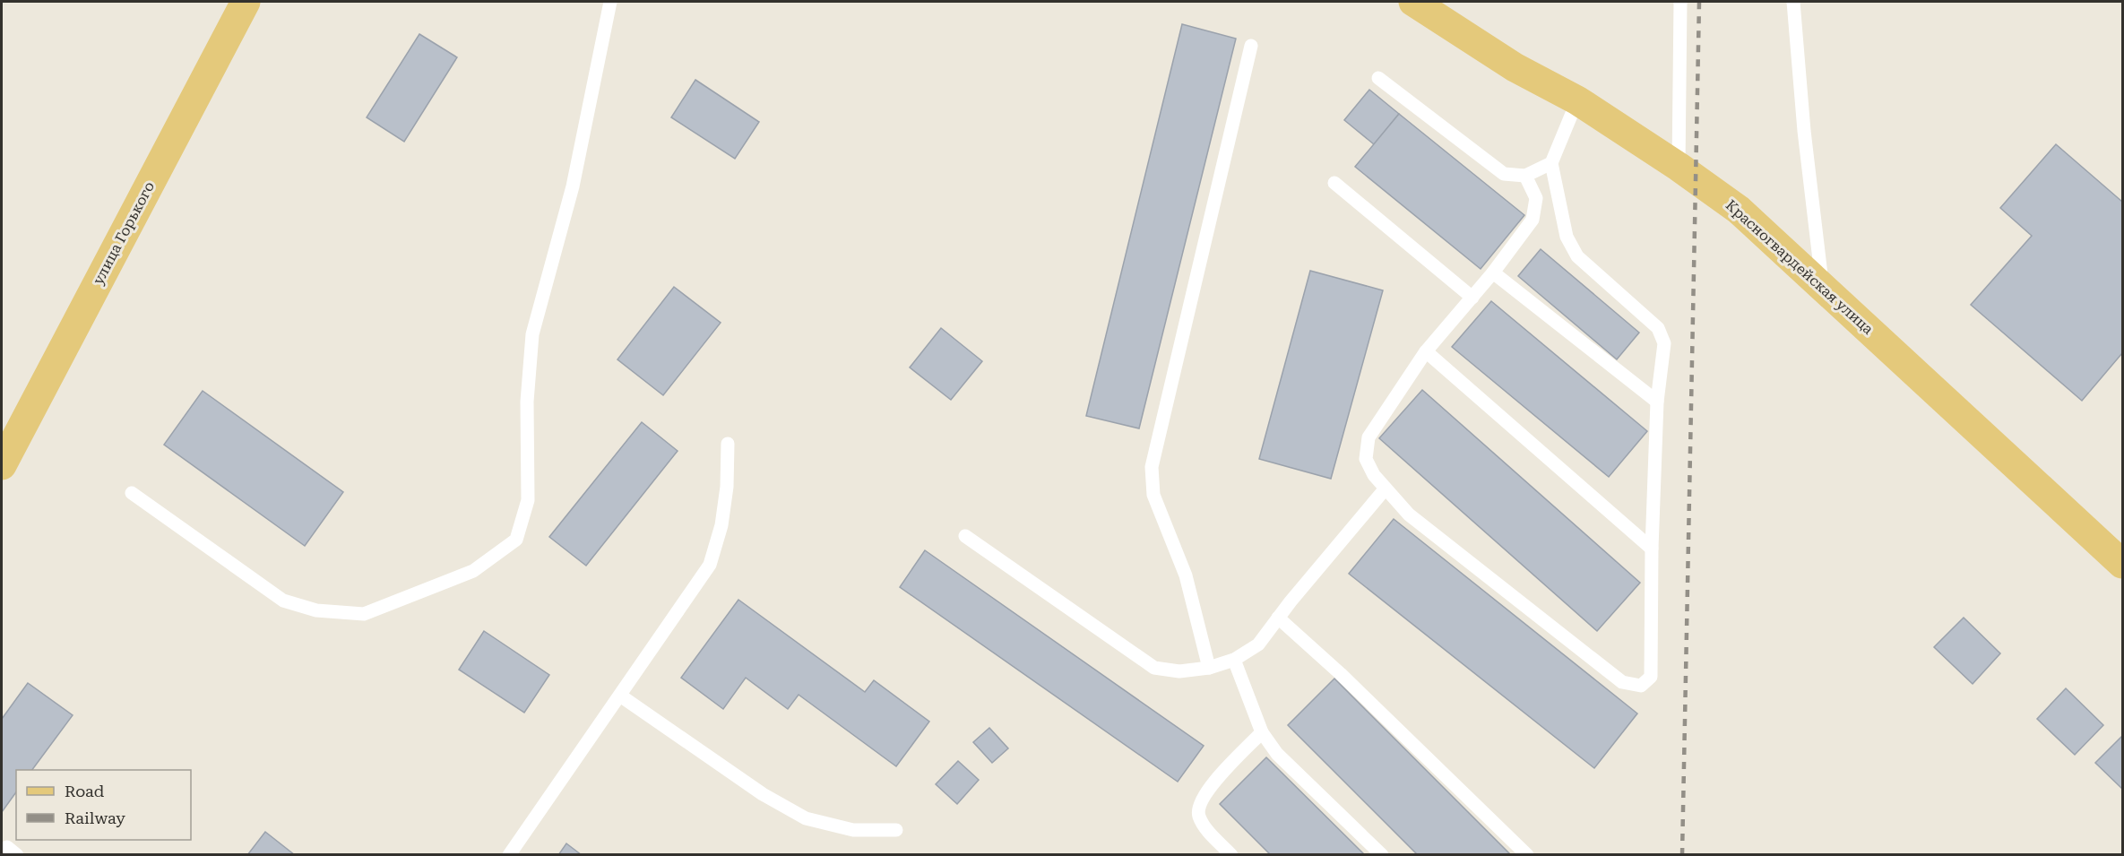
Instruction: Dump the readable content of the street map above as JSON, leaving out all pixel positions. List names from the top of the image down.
{
  "streets": {
    "main road": ["улица Горького", "Красногвардейская улица"]
  },
  "legend": ["Road", "Railway"]
}
